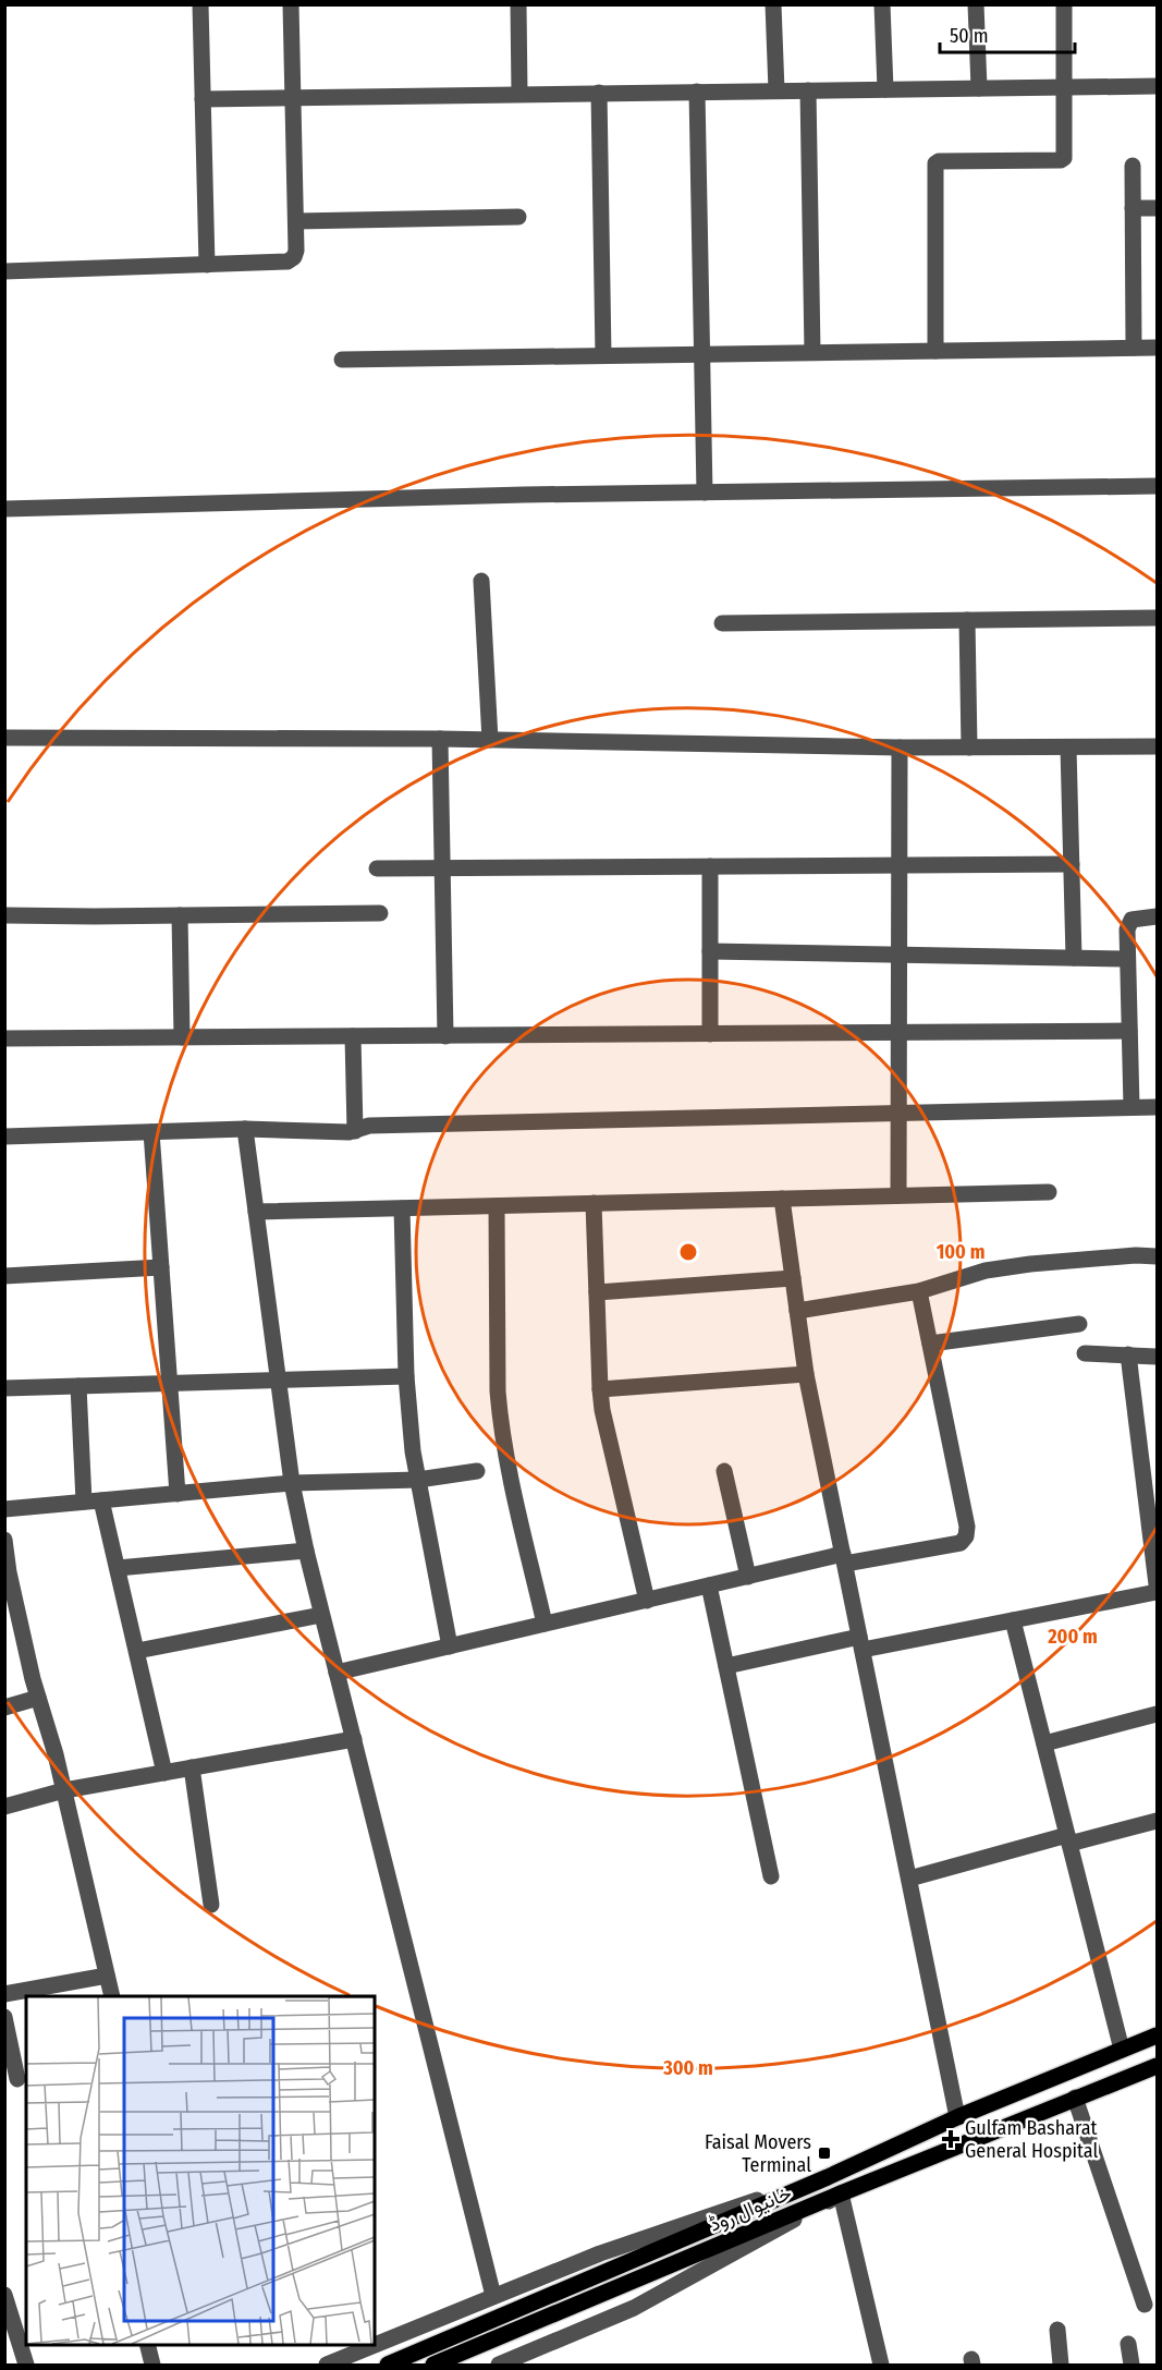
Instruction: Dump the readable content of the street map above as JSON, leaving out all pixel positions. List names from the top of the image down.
{
  "streets": {
    "main road": ["خانیوال روڈ"]
  },
  "places": {
    "health": ["Gulfam Basharat General Hospital"],
    "transit": ["Faisal Movers Terminal"]
  },
  "scale_bar": "50 m",
  "rings": ["100 m", "200 m", "300 m"]
}
